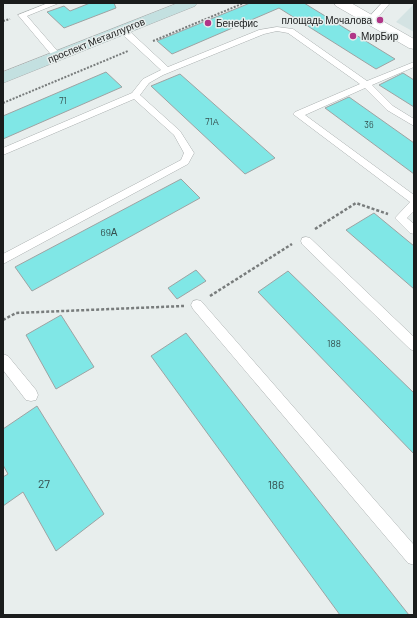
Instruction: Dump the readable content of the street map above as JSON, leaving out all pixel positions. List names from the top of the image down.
{
  "streets": {
    "street": ["проспект Металлургов"]
  },
  "places": ["площадь Мочалова", "Бенефис", "МирБир"],
  "house_numbers": [
    "71",
    "71А",
    "36",
    "69А",
    "188",
    "27",
    "186"
  ]
}
